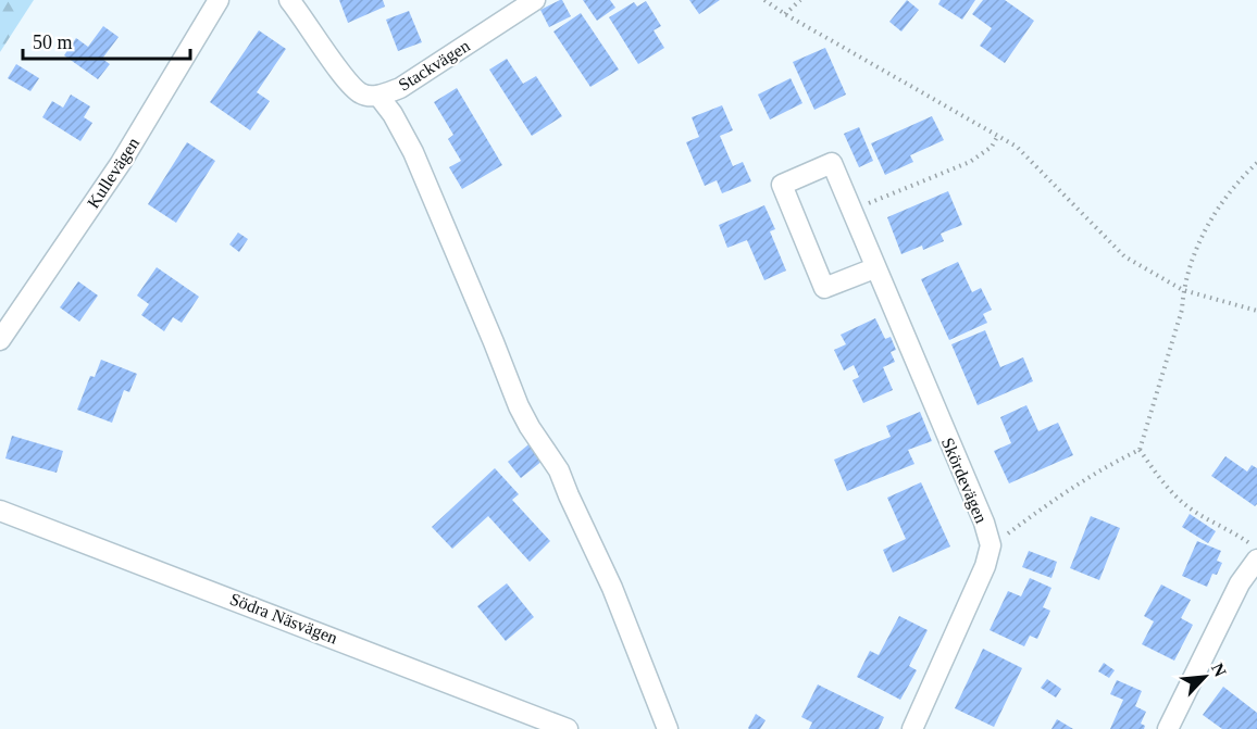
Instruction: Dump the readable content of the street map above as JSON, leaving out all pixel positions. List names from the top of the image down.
{
  "streets": {
    "street": [
      "Stackvägen",
      "Kullevägen",
      "Skördevägen",
      "Södra Näsvägen"
    ]
  },
  "scale_bar": "50 m",
  "north": "top right"
}
